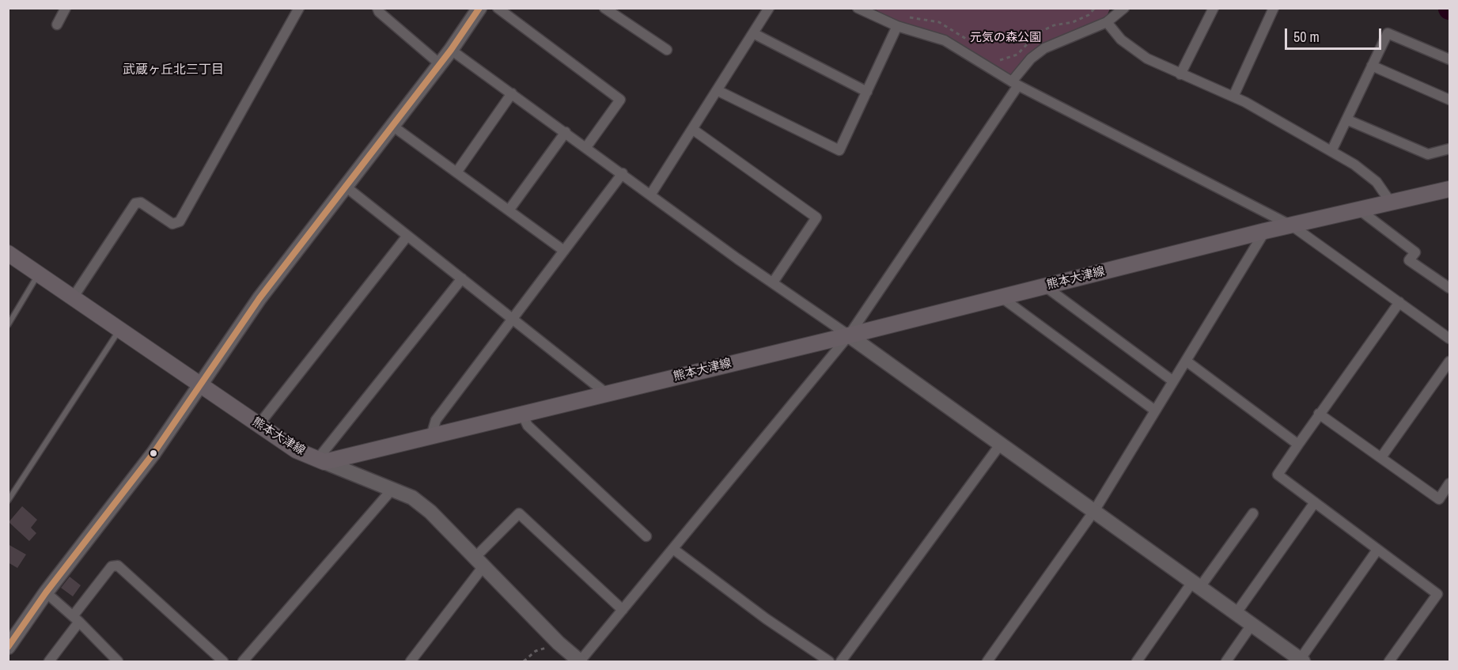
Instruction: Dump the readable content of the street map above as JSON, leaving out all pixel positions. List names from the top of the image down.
{
  "streets": {
    "main road": ["熊本大津線"]
  },
  "districts": ["武蔵ヶ丘北三丁目"],
  "parks": ["元気の森公園"],
  "scale_bar": "50 m"
}
